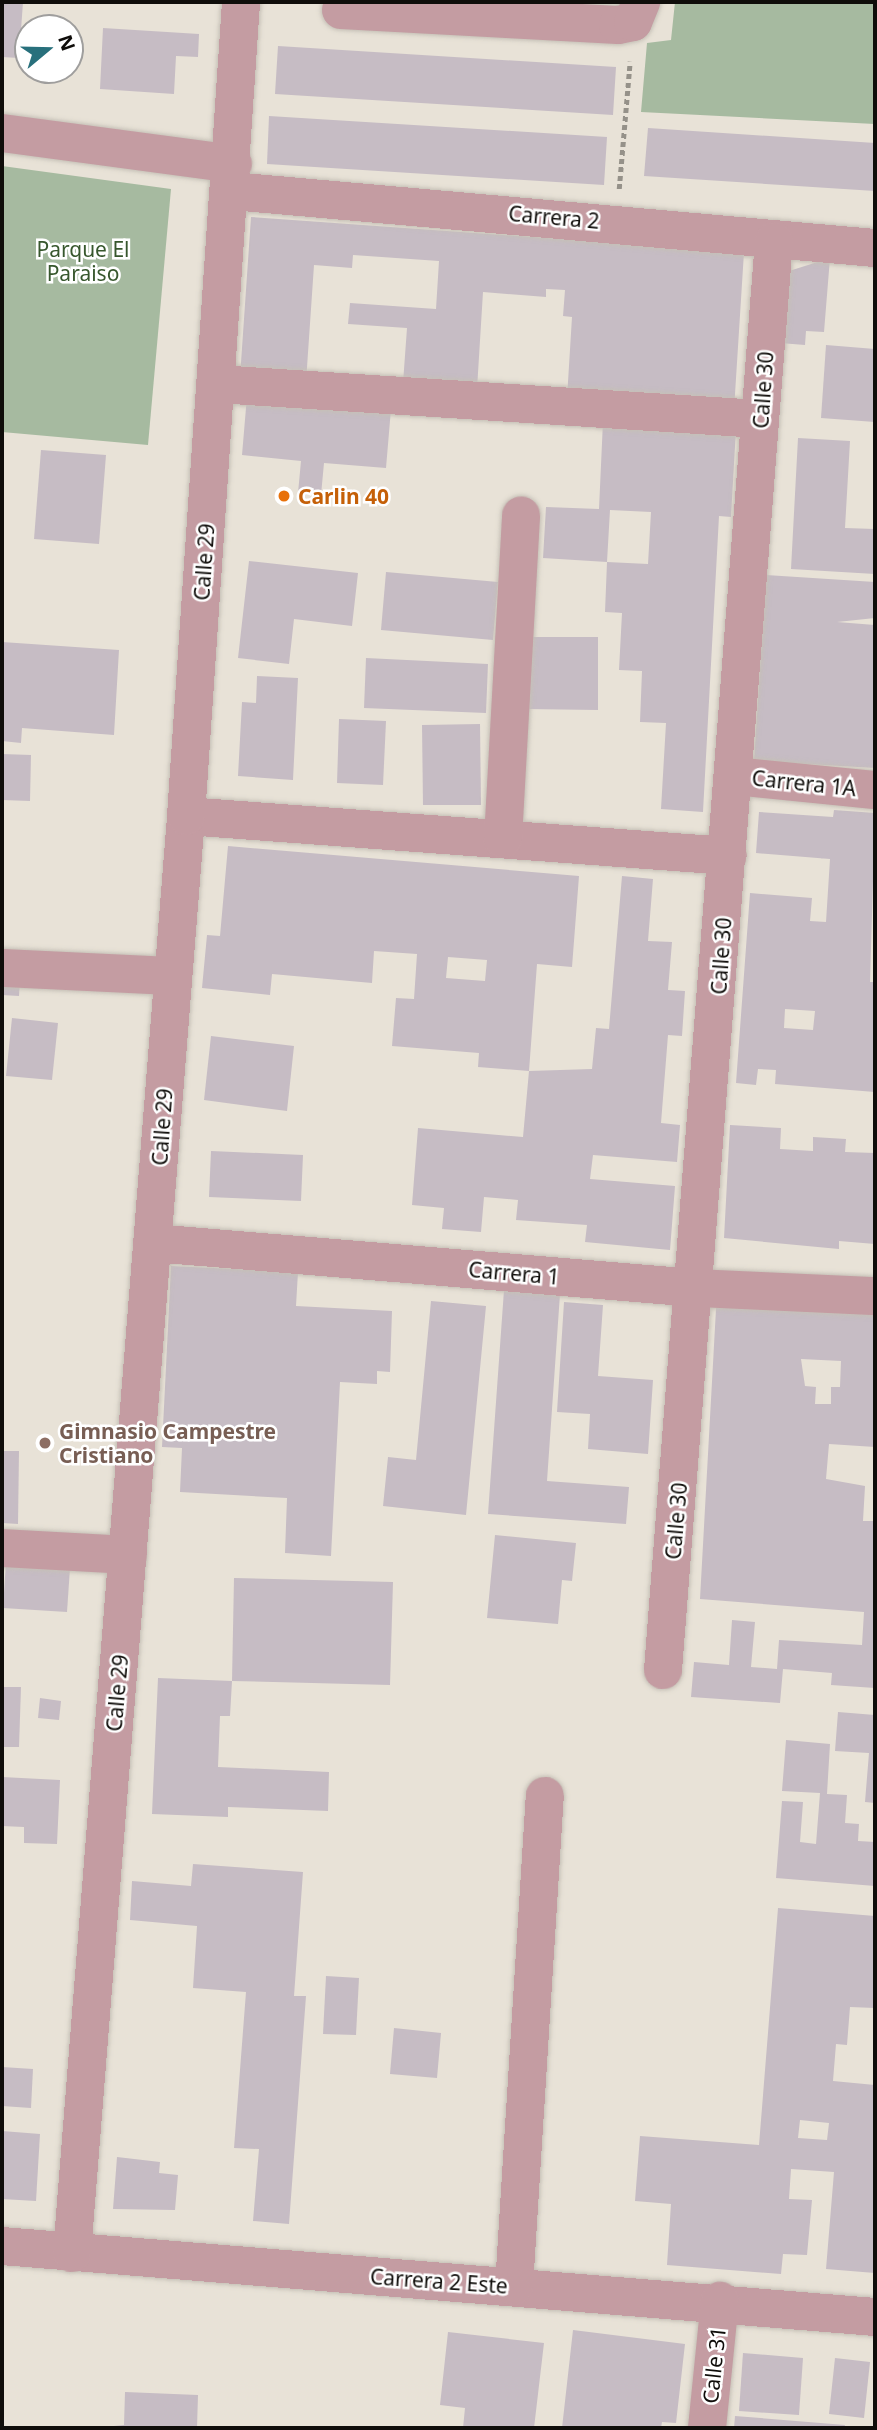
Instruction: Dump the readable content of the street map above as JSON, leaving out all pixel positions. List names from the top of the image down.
{
  "streets": {
    "street": [
      "Carrera 2",
      "Calle 30",
      "Calle 29",
      "Carrera 1A",
      "Carrera 1",
      "Carrera 2 Este",
      "Calle 31"
    ]
  },
  "crossings": [
    ["Carrera 2", "Calle 30"],
    ["Carrera 2", "Calle 29"],
    ["Calle 30", "Carrera 1A"],
    ["Calle 30", "Carrera 1"],
    ["Calle 29", "Carrera 1"],
    ["Calle 29", "Carrera 2 Este"],
    ["Carrera 2 Este", "Calle 31"]
  ],
  "parks": ["Parque El Paraiso"],
  "places": ["Carlin 40", "Gimnasio Campestre Cristiano"],
  "north": "right"
}
